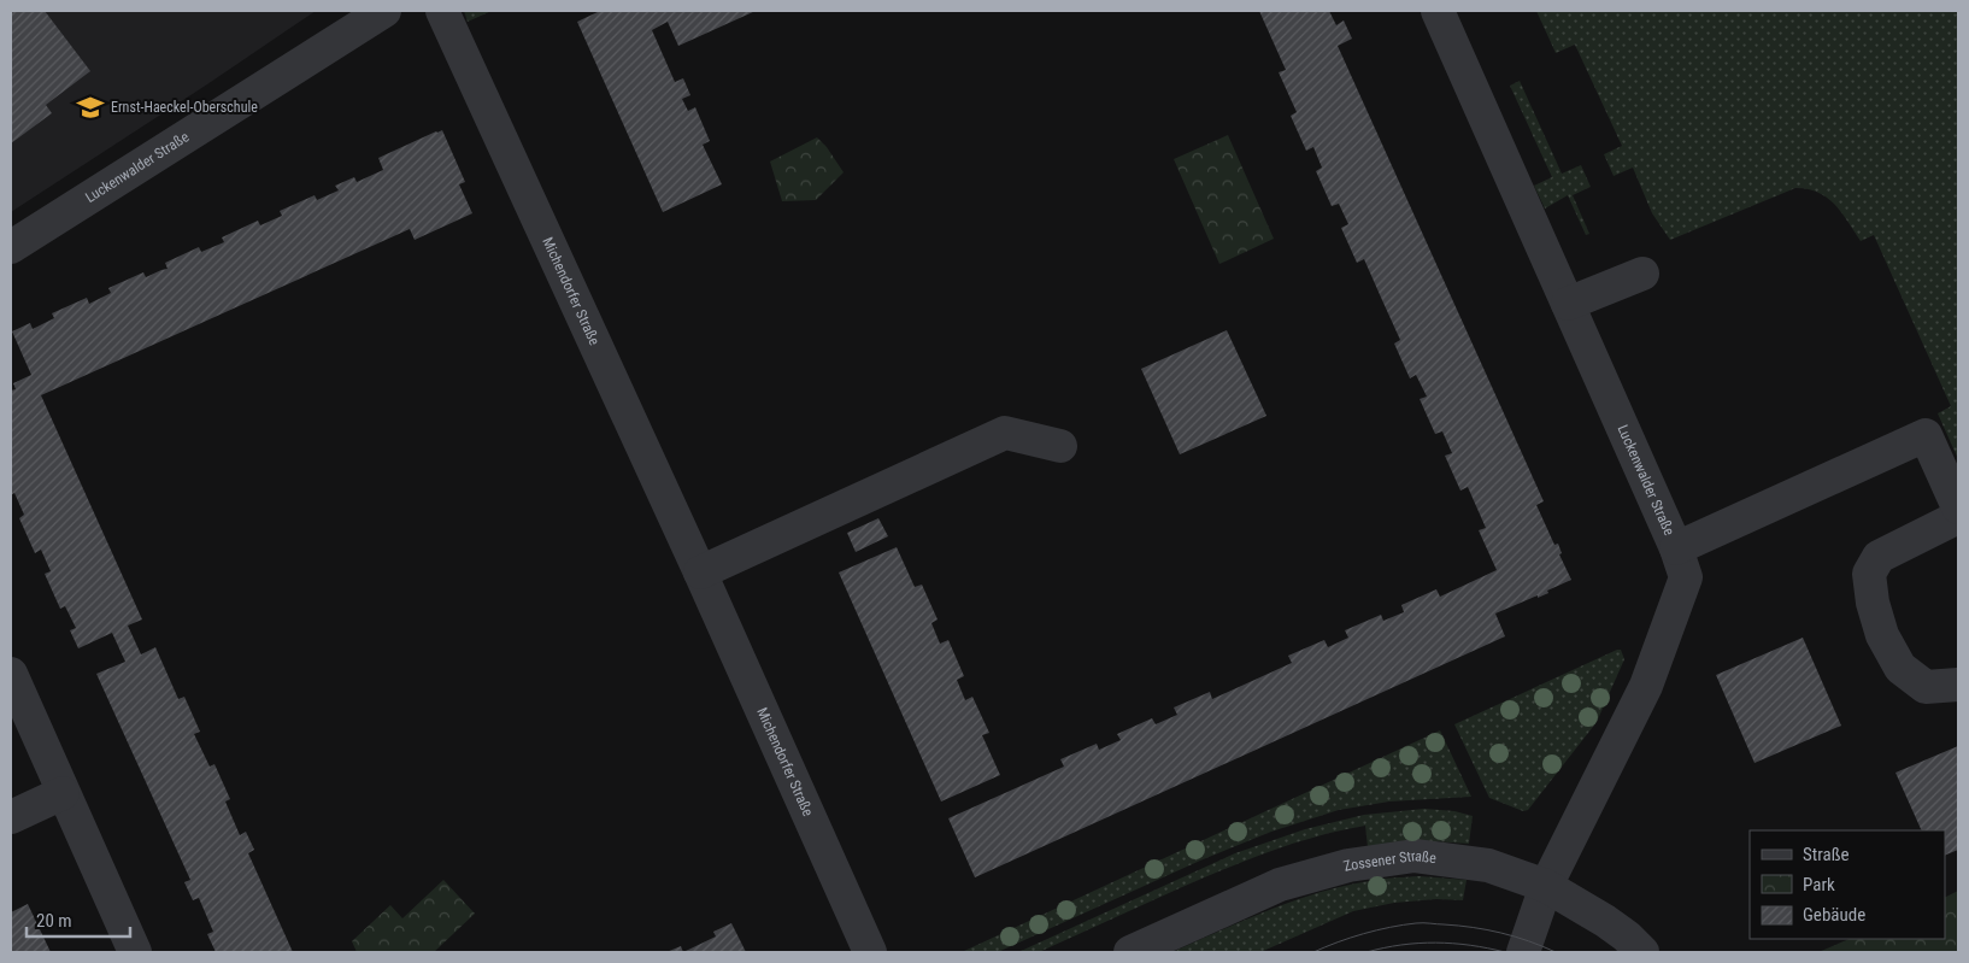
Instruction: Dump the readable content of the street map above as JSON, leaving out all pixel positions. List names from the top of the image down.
{
  "streets": {
    "street": ["Luckenwalder Straße", "Michendorfer Straße", "Zossener Straße"]
  },
  "crossings": [
    ["Luckenwalder Straße", "Zossener Straße"]
  ],
  "places": {
    "school or university": ["Ernst-Haeckel-Oberschule"]
  },
  "legend": ["Straße", "Park", "Gebäude"],
  "scale_bar": "20 m"
}
